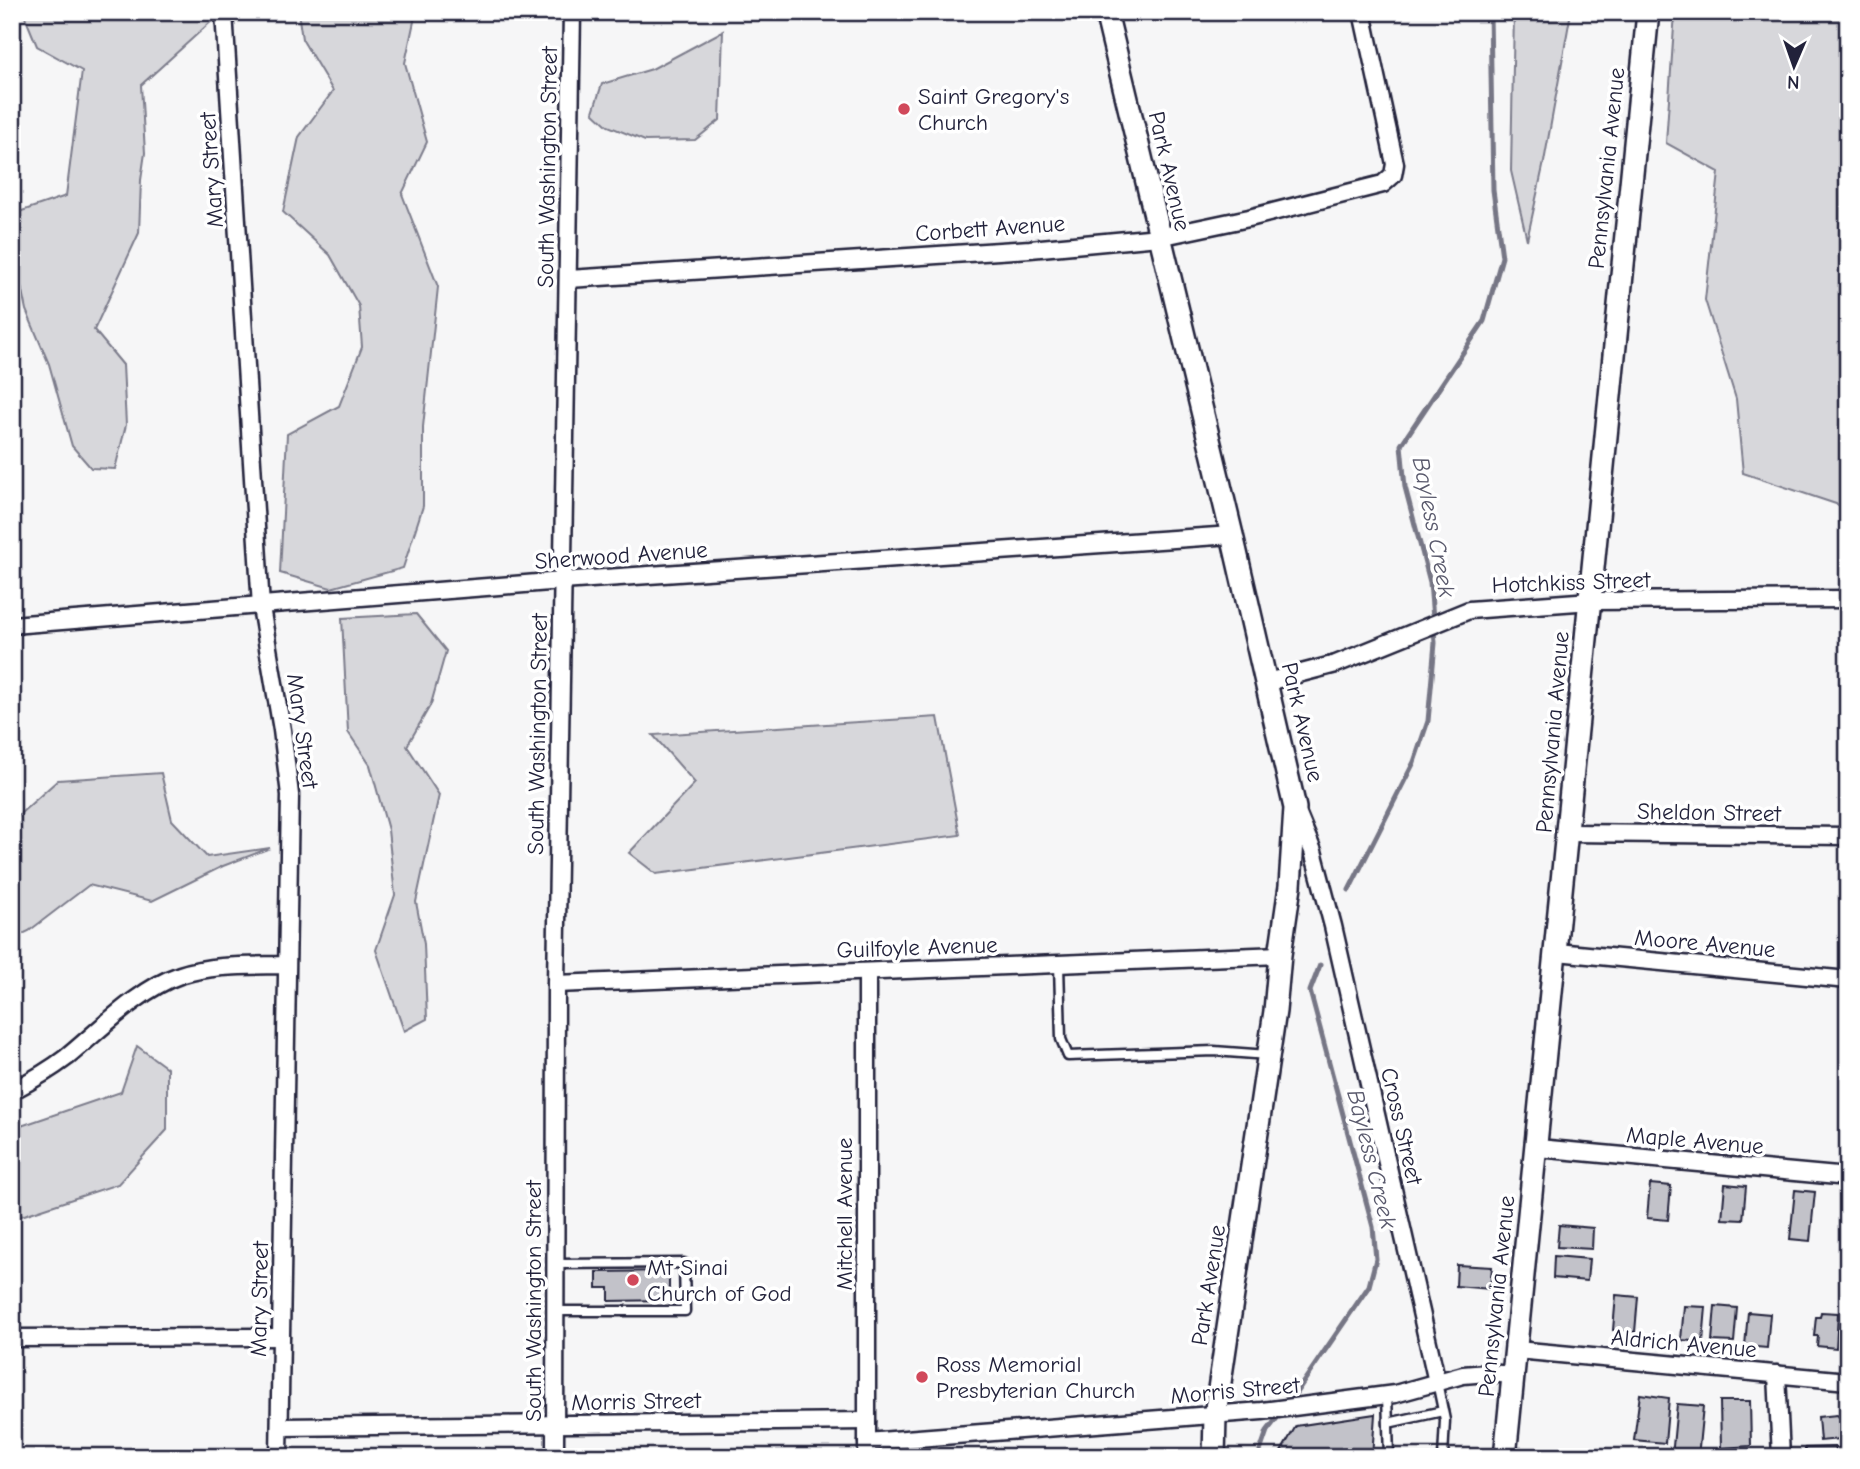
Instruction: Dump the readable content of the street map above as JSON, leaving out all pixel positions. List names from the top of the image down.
{
  "streets": {
    "street": [
      "South Washington Street",
      "Pennsylvania Avenue",
      "Mary Street",
      "Park Avenue",
      "Corbett Avenue",
      "Sherwood Avenue",
      "Hotchkiss Street",
      "Sheldon Street",
      "Moore Avenue",
      "Guilfoyle Avenue",
      "Cross Street",
      "Maple Avenue",
      "Mitchell Avenue",
      "Aldrich Avenue",
      "Morris Street"
    ]
  },
  "crossings": [
    ["South Washington Street", "Corbett Avenue"],
    ["South Washington Street", "Sherwood Avenue"],
    ["South Washington Street", "Guilfoyle Avenue"],
    ["South Washington Street", "Morris Street"],
    ["Pennsylvania Avenue", "Hotchkiss Street"],
    ["Pennsylvania Avenue", "Sheldon Street"],
    ["Pennsylvania Avenue", "Moore Avenue"],
    ["Pennsylvania Avenue", "Maple Avenue"],
    ["Pennsylvania Avenue", "Aldrich Avenue"],
    ["Mary Street", "Sherwood Avenue"],
    ["Mary Street", "Morris Street"],
    ["Park Avenue", "Corbett Avenue"],
    ["Park Avenue", "Sherwood Avenue"],
    ["Park Avenue", "Hotchkiss Street"],
    ["Park Avenue", "Guilfoyle Avenue"],
    ["Park Avenue", "Cross Street"],
    ["Park Avenue", "Morris Street"],
    ["Guilfoyle Avenue", "Mitchell Avenue"],
    ["Cross Street", "Morris Street"],
    ["Mitchell Avenue", "Morris Street"]
  ],
  "water": ["Bayless Creek"],
  "places": ["Saint Gregory's Church", "Mt Sinai Church of God", "Ross Memorial Presbyterian Church"],
  "north": "bottom"
}
